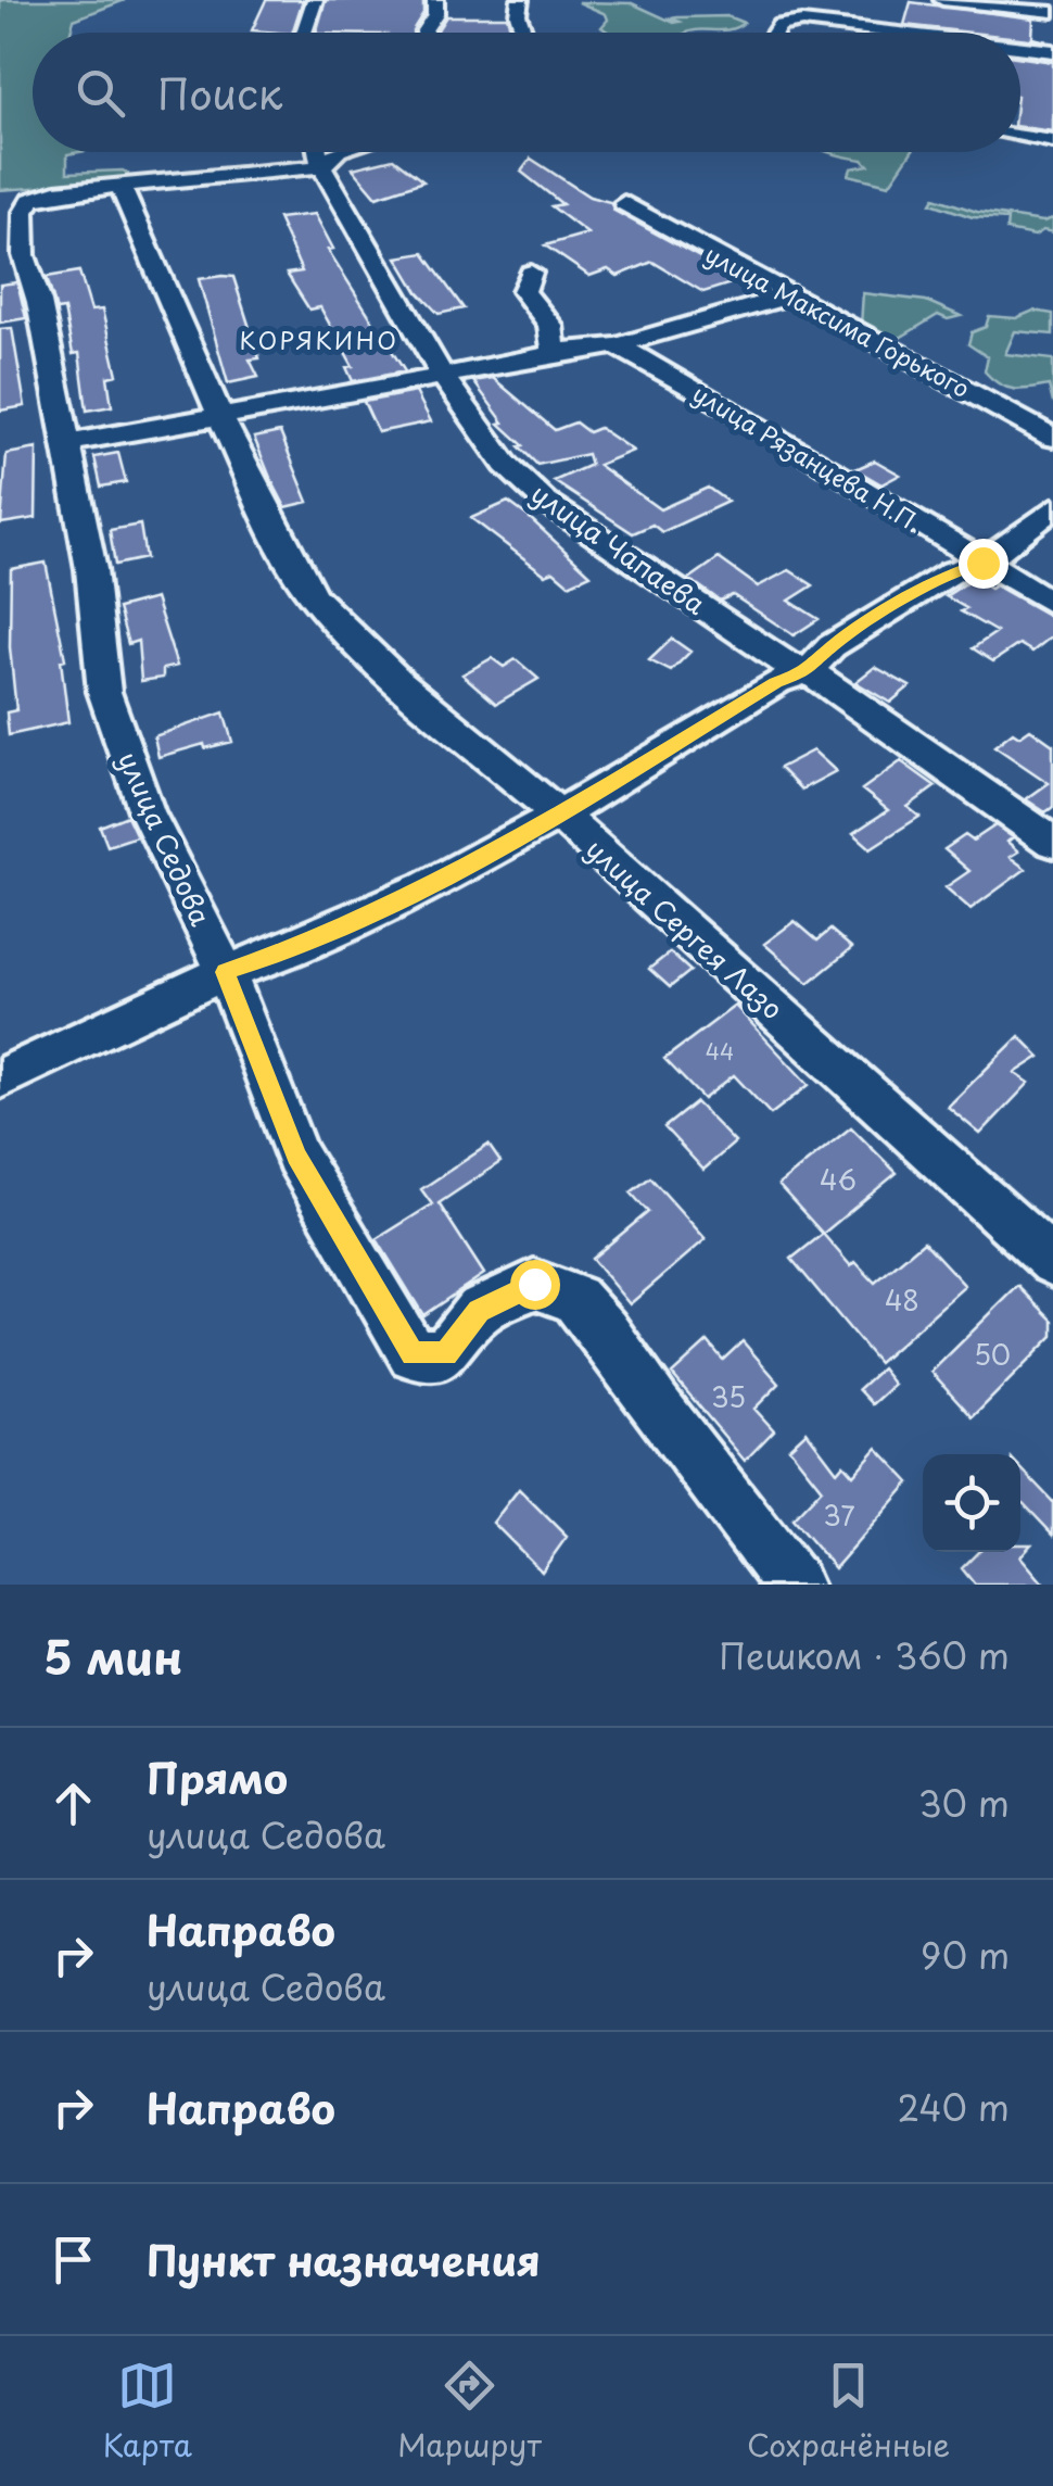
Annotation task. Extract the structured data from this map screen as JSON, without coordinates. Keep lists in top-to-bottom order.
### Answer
{
  "streets": {
    "street": [
      "улица Максима Горького",
      "улица Рязанцева Н.П.",
      "улица Чапаева",
      "улица Седова",
      "улица Сергея Лазо"
    ]
  },
  "crossings": [
    ["улица Седова", "улица Сергея Лазо"]
  ],
  "districts": ["КОРЯКИНО"],
  "house_numbers": [
    "44",
    "46",
    "48",
    "50",
    "35",
    "37"
  ],
  "page": {
    "search": "Поиск",
    "heading": ["5 мин", "Пешком · 360 m"],
    "list": [
      ["Прямо", "улица Седова", "30 m"],
      ["Направо", "улица Седова", "90 m"],
      ["Направо", "240 m"],
      "Пункт назначения"
    ],
    "nav": ["Карта", "Маршрут", "Сохранённые"]
  }
}
